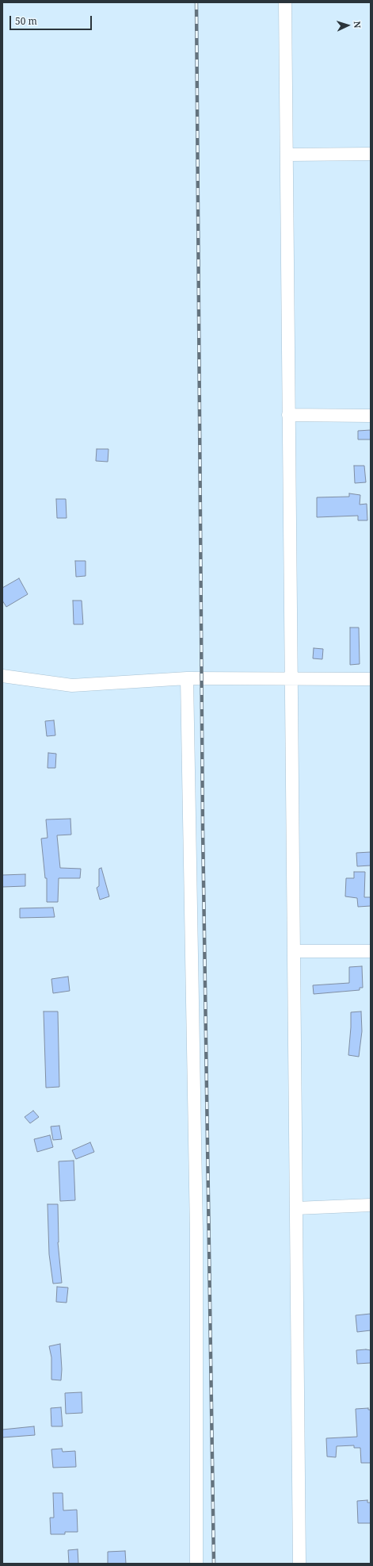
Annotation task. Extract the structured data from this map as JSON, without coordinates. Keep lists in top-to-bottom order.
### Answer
{
  "scale_bar": "50 m",
  "north": "right"
}
